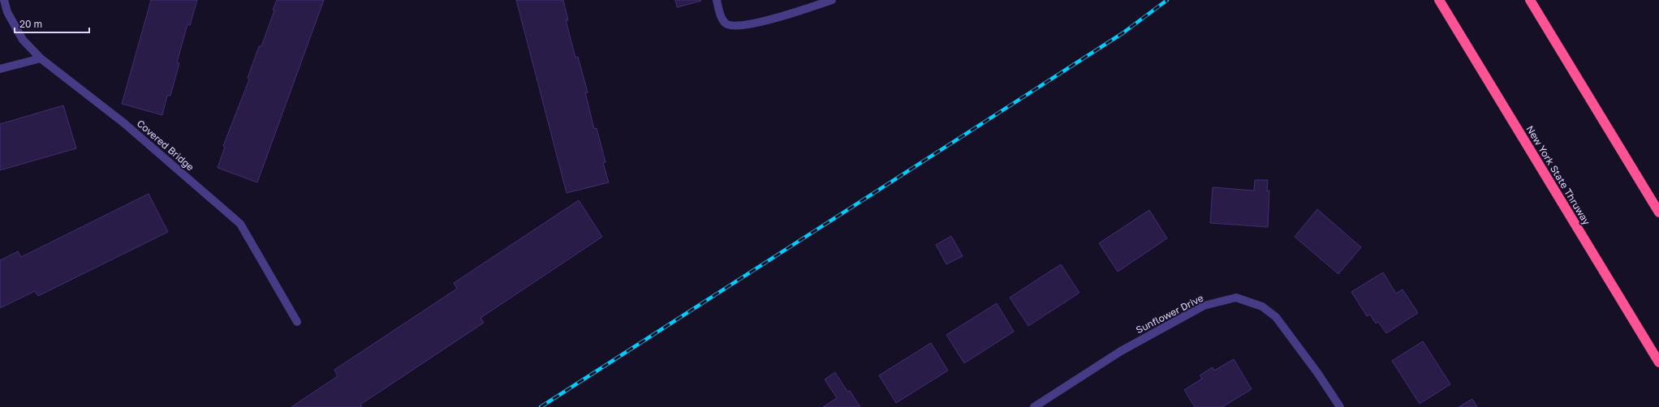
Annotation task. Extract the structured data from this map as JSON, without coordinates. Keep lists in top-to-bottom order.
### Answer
{
  "streets": {
    "highway": ["New York State Thruway"],
    "street": ["Covered Bridge", "Sunflower Drive"]
  },
  "scale_bar": "20 m"
}
